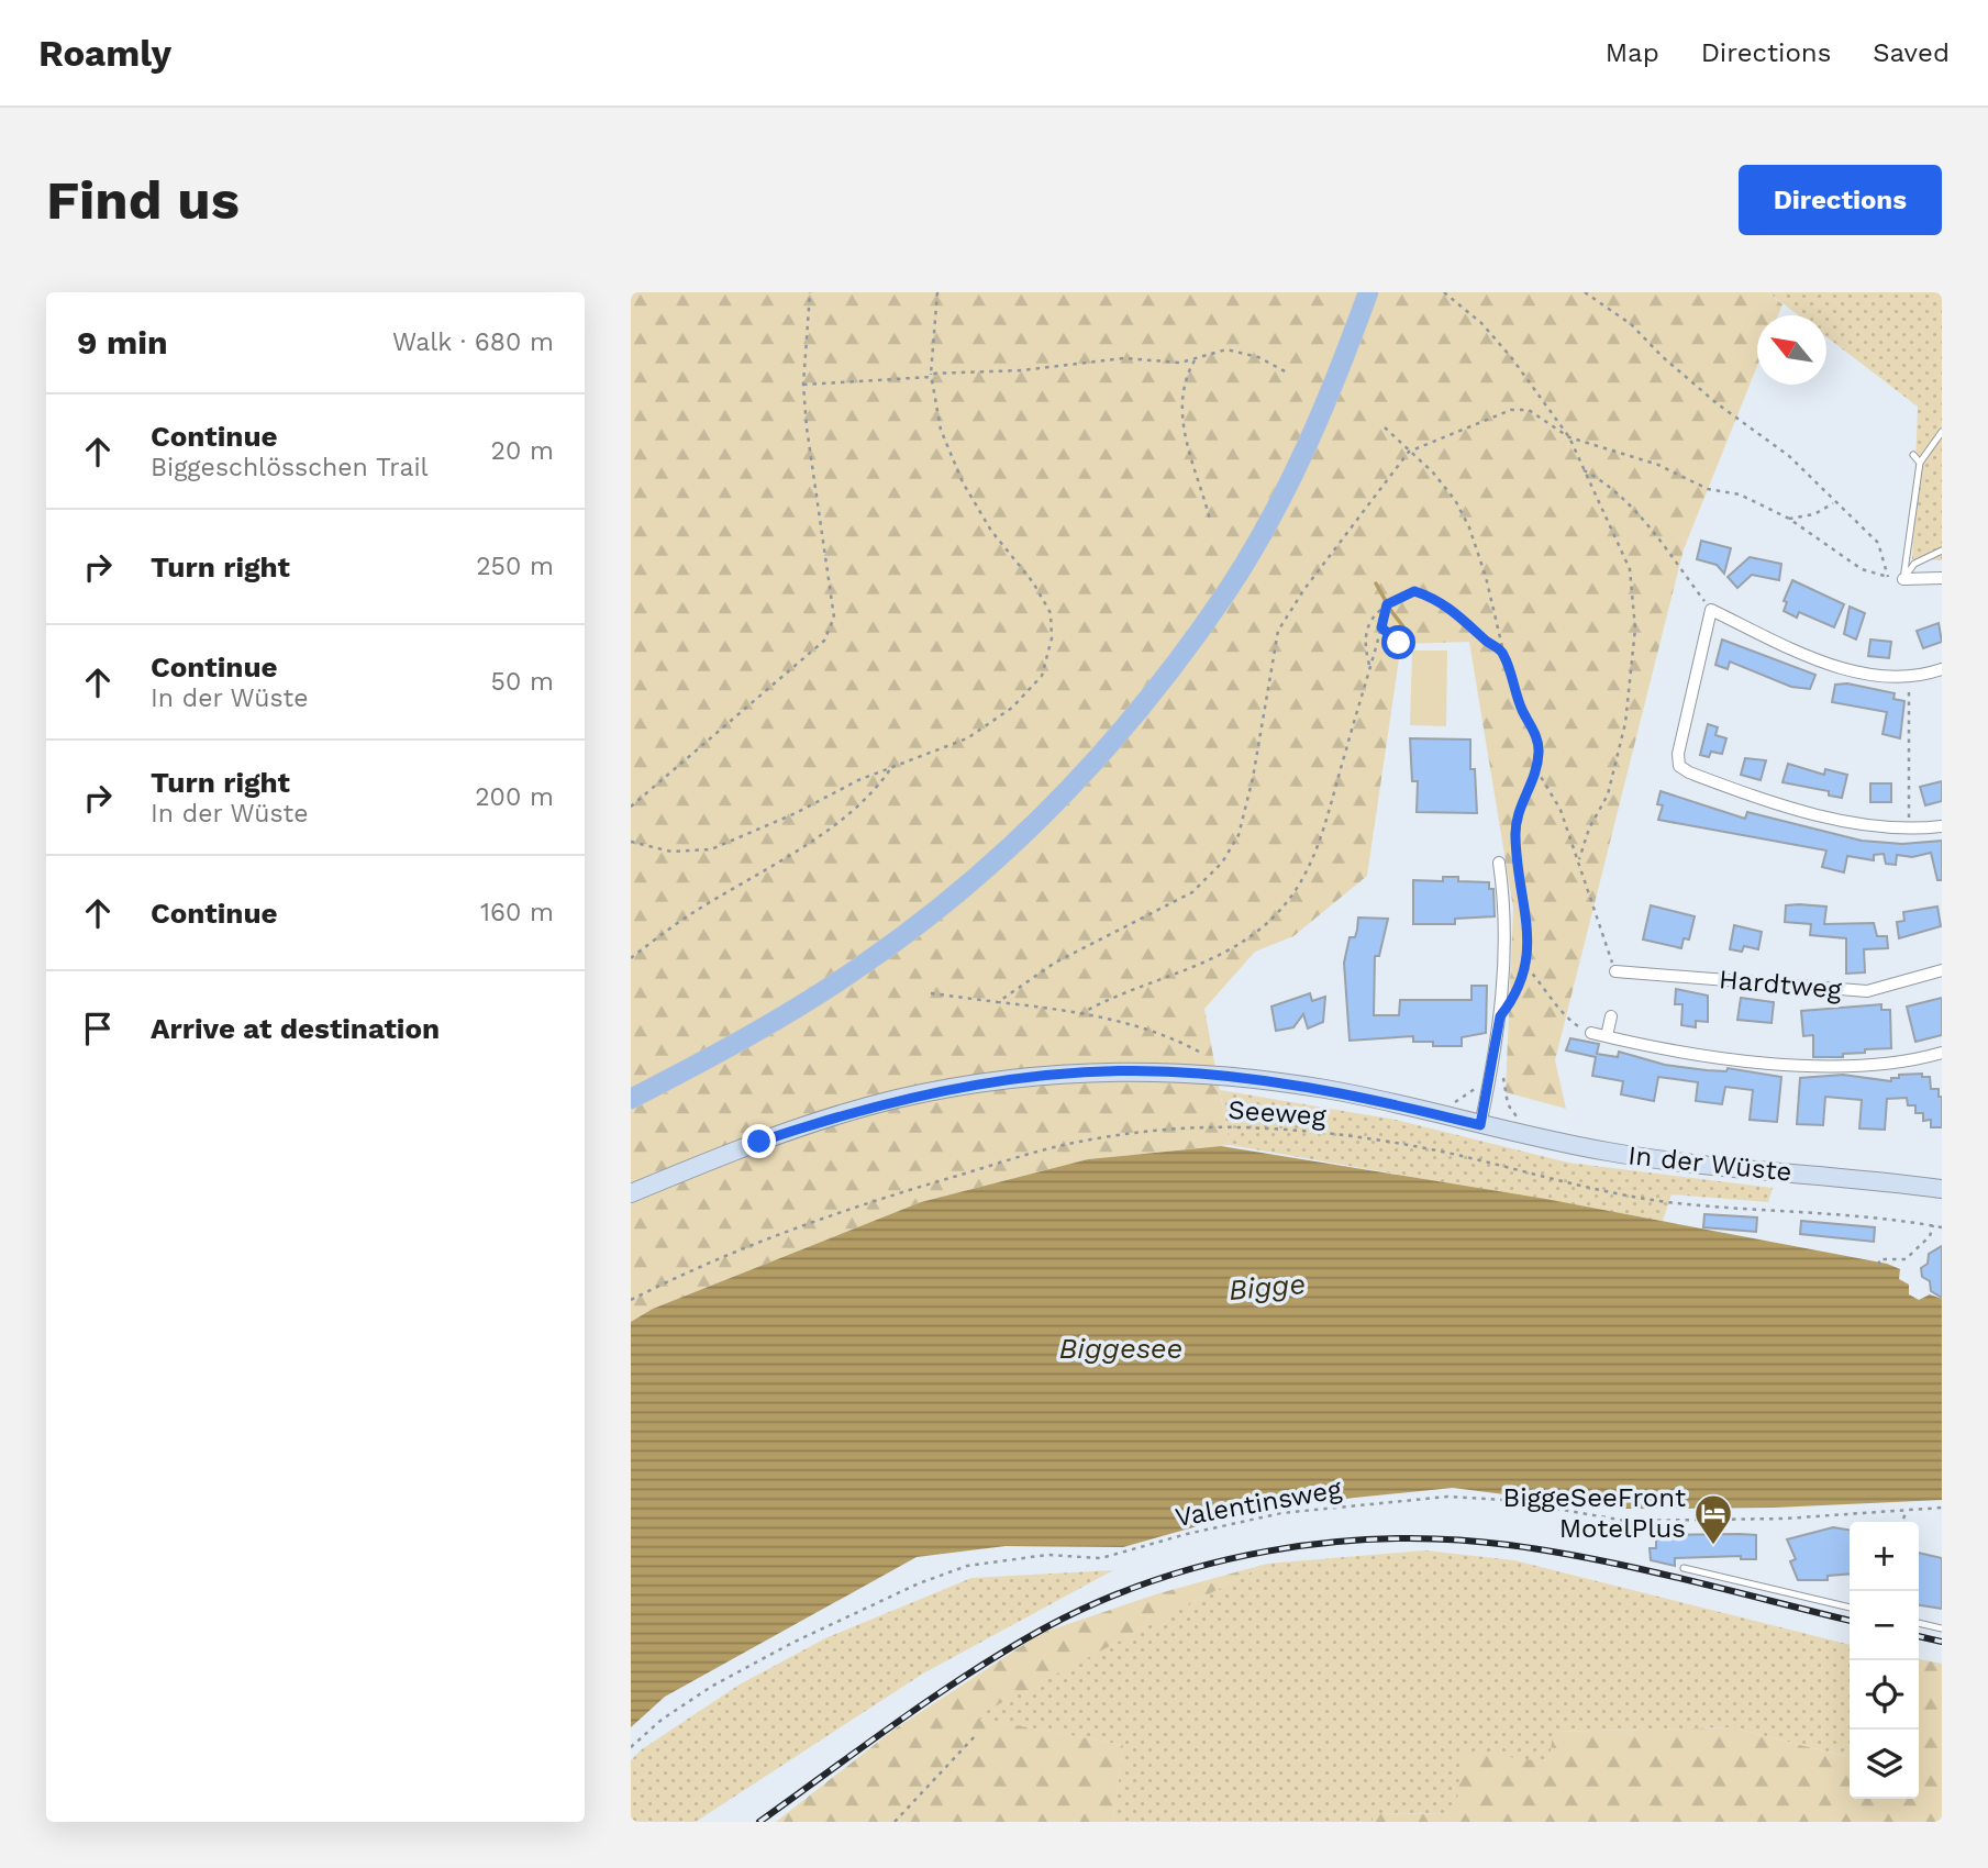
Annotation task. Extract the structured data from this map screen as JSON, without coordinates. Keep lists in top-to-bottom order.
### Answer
{
  "streets": {
    "main road": ["In der Wüste"],
    "street": ["Hardtweg"],
    "path": ["Seeweg", "Valentinsweg"]
  },
  "water": ["Bigge", "Biggesee"],
  "places": {
    "hotel": ["BiggeSeeFront MotelPlus"]
  },
  "north": "top left",
  "page": {
    "header": "Roamly",
    "nav": ["Map", "Directions", "Saved"],
    "buttons": "Directions",
    "title": "Find us",
    "heading": ["9 min", "Walk · 680 m"],
    "list": [
      ["Continue", "Biggeschlösschen Trail", "20 m"],
      ["Turn right", "250 m"],
      ["Continue", "In der Wüste", "50 m"],
      ["Turn right", "In der Wüste", "200 m"],
      ["Continue", "160 m"],
      "Arrive at destination"
    ],
    "map_buttons": ["+", "−"]
  }
}
